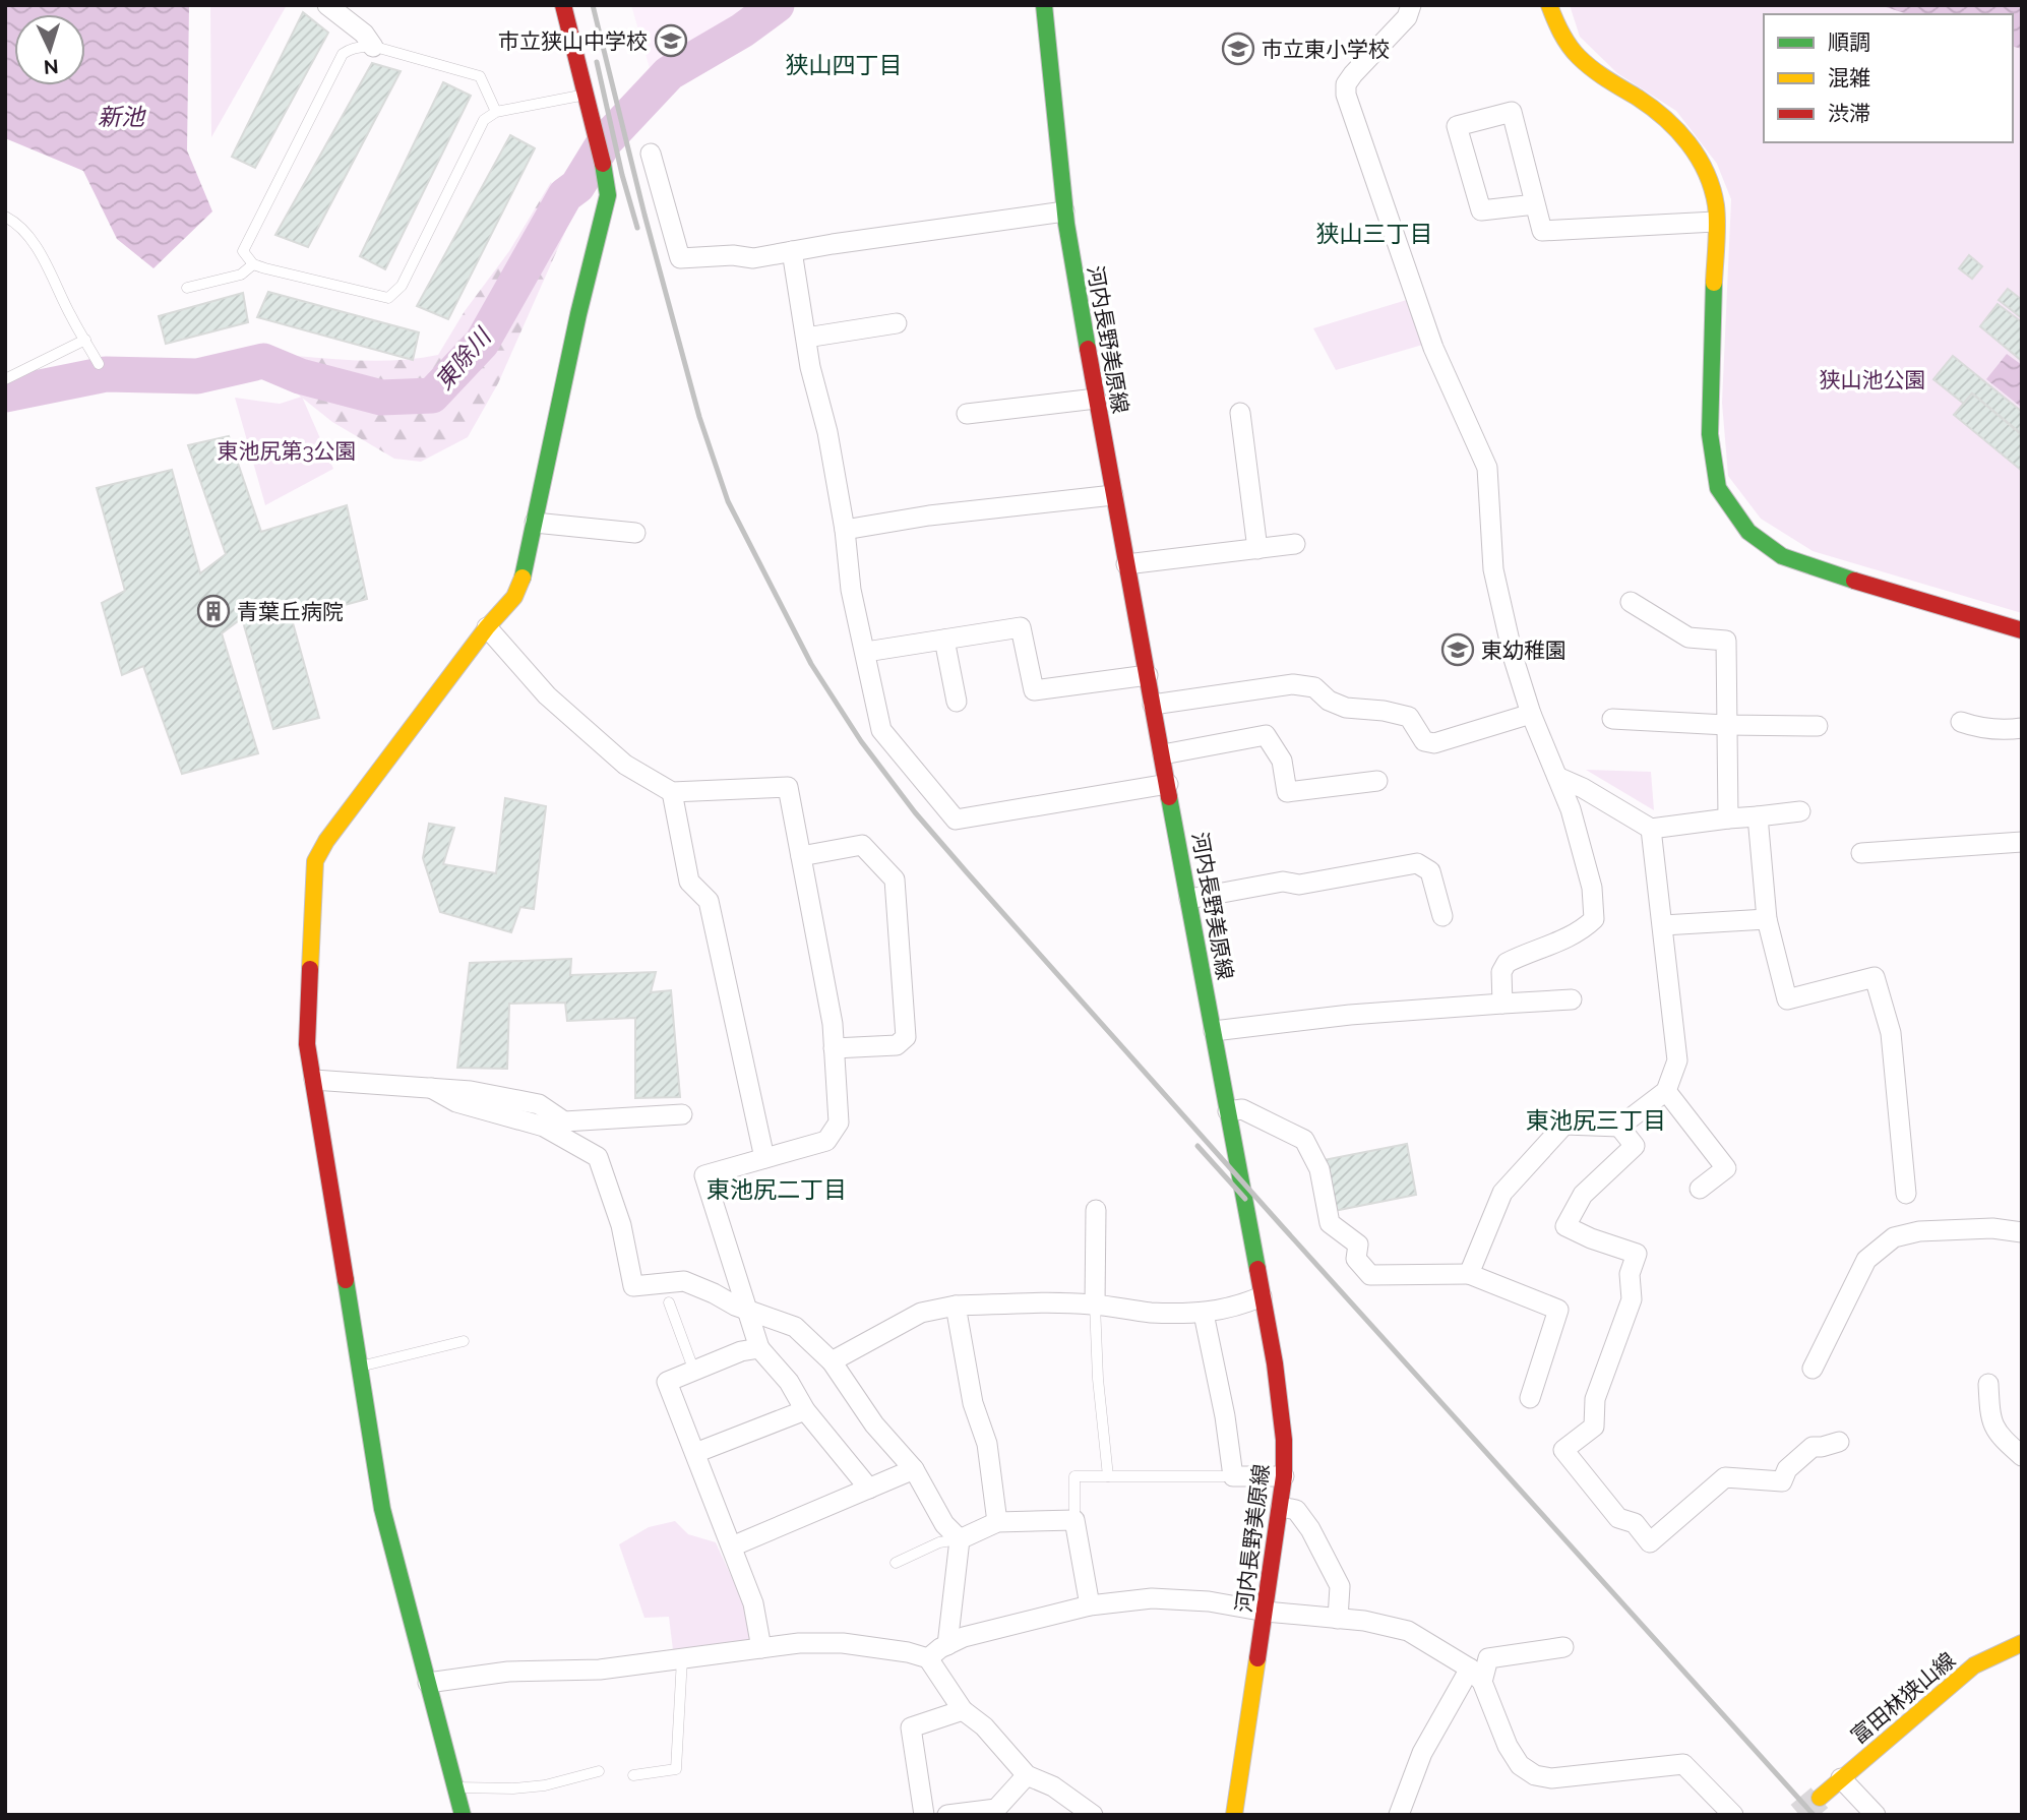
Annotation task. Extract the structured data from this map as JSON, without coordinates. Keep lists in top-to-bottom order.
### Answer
{
  "streets": {
    "street": ["河内長野美原線", "富田林狭山線"]
  },
  "districts": [
    "狭山四丁目",
    "狭山三丁目",
    "東池尻三丁目",
    "東池尻二丁目"
  ],
  "water": ["新池", "東除川"],
  "parks": ["狭山池公園", "東池尻第3公園"],
  "places": {
    "school or university": ["市立狭山中学校", "市立東小学校", "東幼稚園"],
    "building": ["青葉丘病院"]
  },
  "legend": ["順調", "混雑", "渋滞"],
  "north": "bottom"
}
